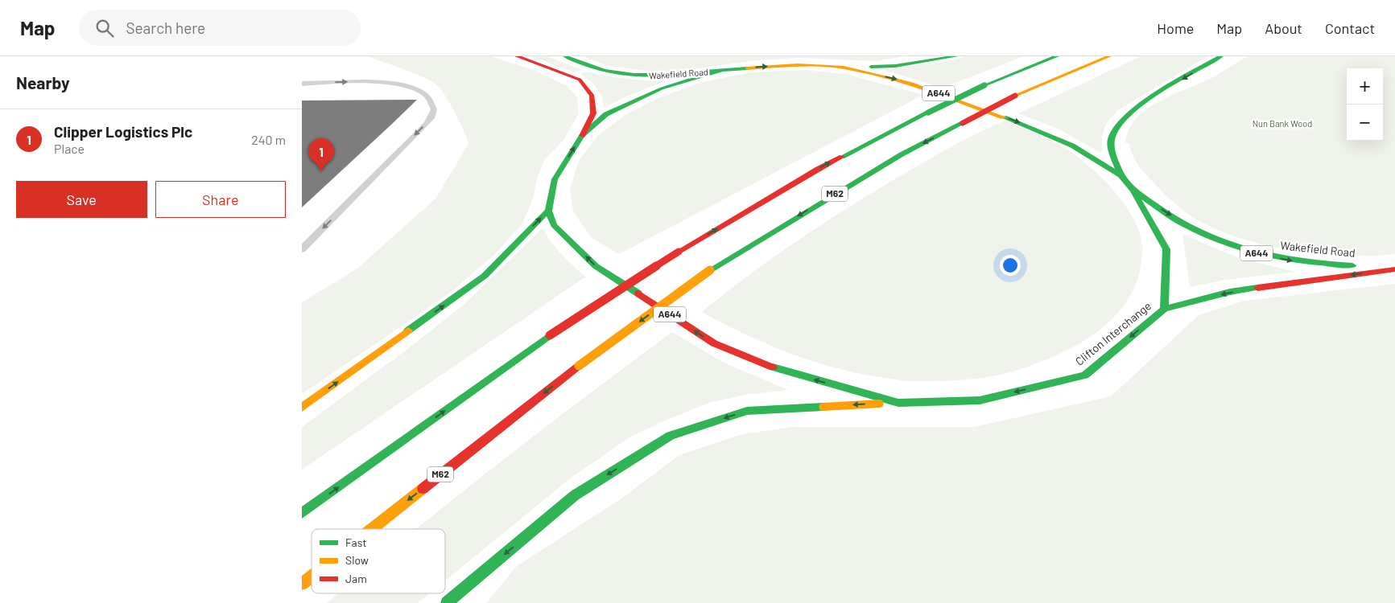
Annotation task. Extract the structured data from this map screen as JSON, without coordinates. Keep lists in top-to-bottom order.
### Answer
{
  "streets": {
    "main road": [
      "Wakefield Road",
      "A644",
      "M62",
      "Clifton Interchange"
    ]
  },
  "crossings": [
    ["Wakefield Road", "Clifton Interchange"],
    ["A644", "Clifton Interchange"]
  ],
  "parks": ["Nun Bank Wood"],
  "legend": ["Fast", "Slow", "Jam"],
  "page": {
    "header": "Map",
    "search": "Search here",
    "nav": [
      "Home",
      "Map",
      "About",
      "Contact"
    ],
    "heading": "Nearby",
    "map_buttons": ["+", "−"],
    "list": [
      {
        "mark": "1",
        "name": "Clipper Logistics Plc",
        "note": "Place",
        "value": "240 m"
      }
    ],
    "pins": "1",
    "buttons": ["Save", "Share"]
  }
}
